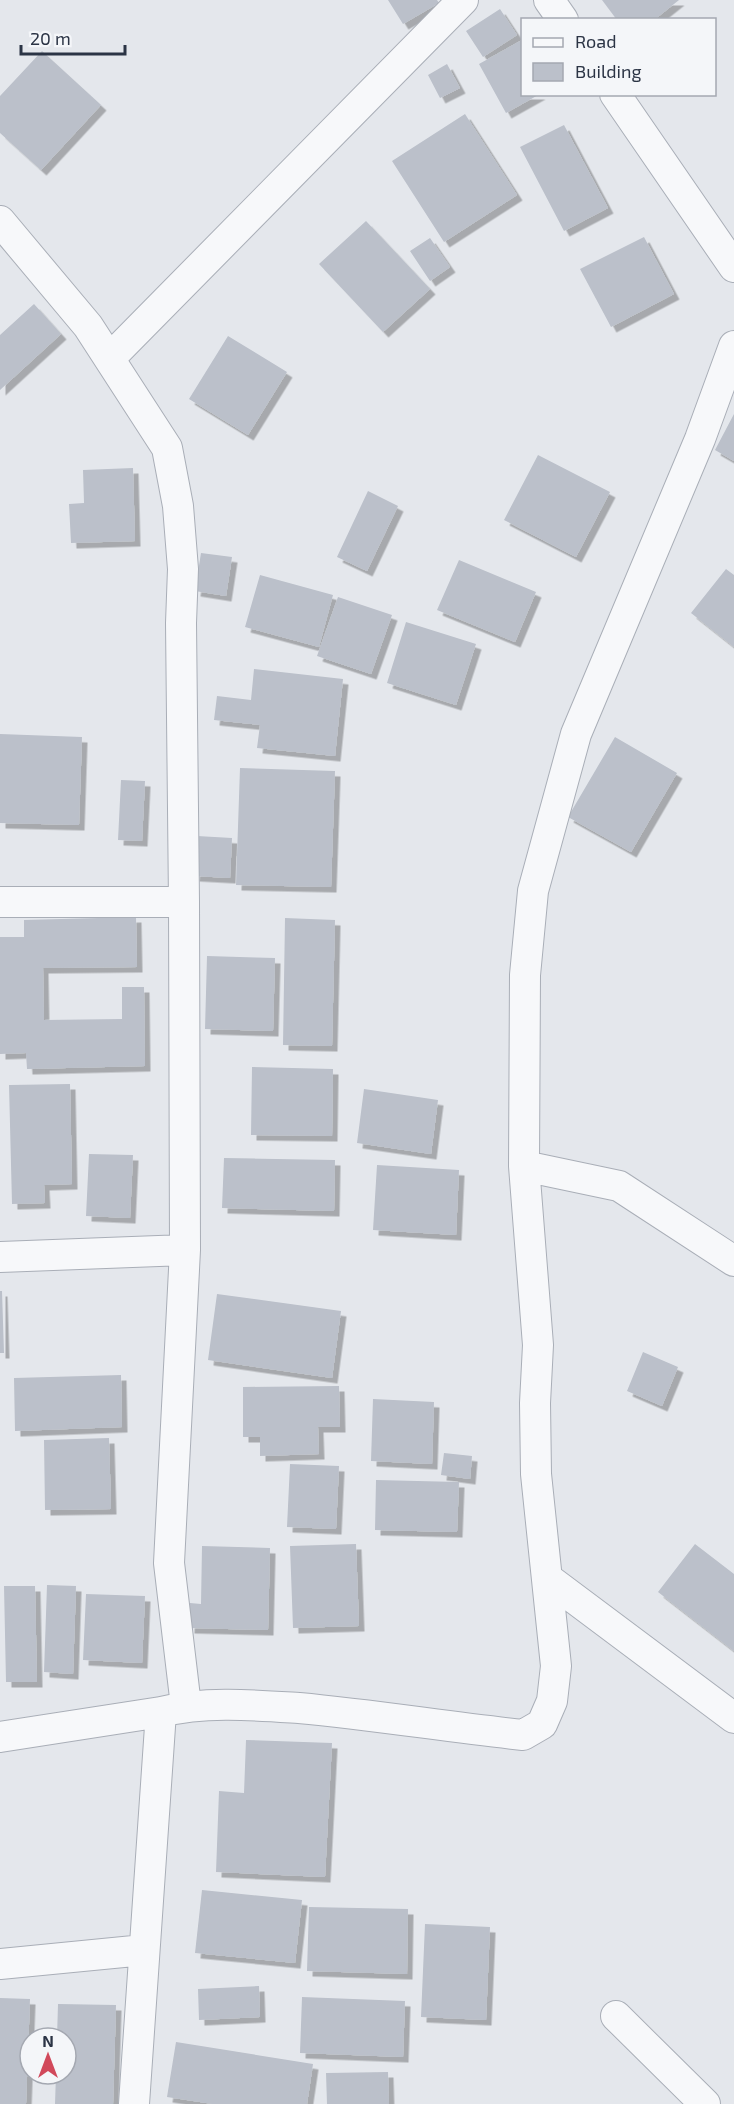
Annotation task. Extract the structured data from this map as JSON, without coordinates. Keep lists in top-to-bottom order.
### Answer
{
  "legend": ["Road", "Building"],
  "scale_bar": "20 m",
  "north": "top"
}
